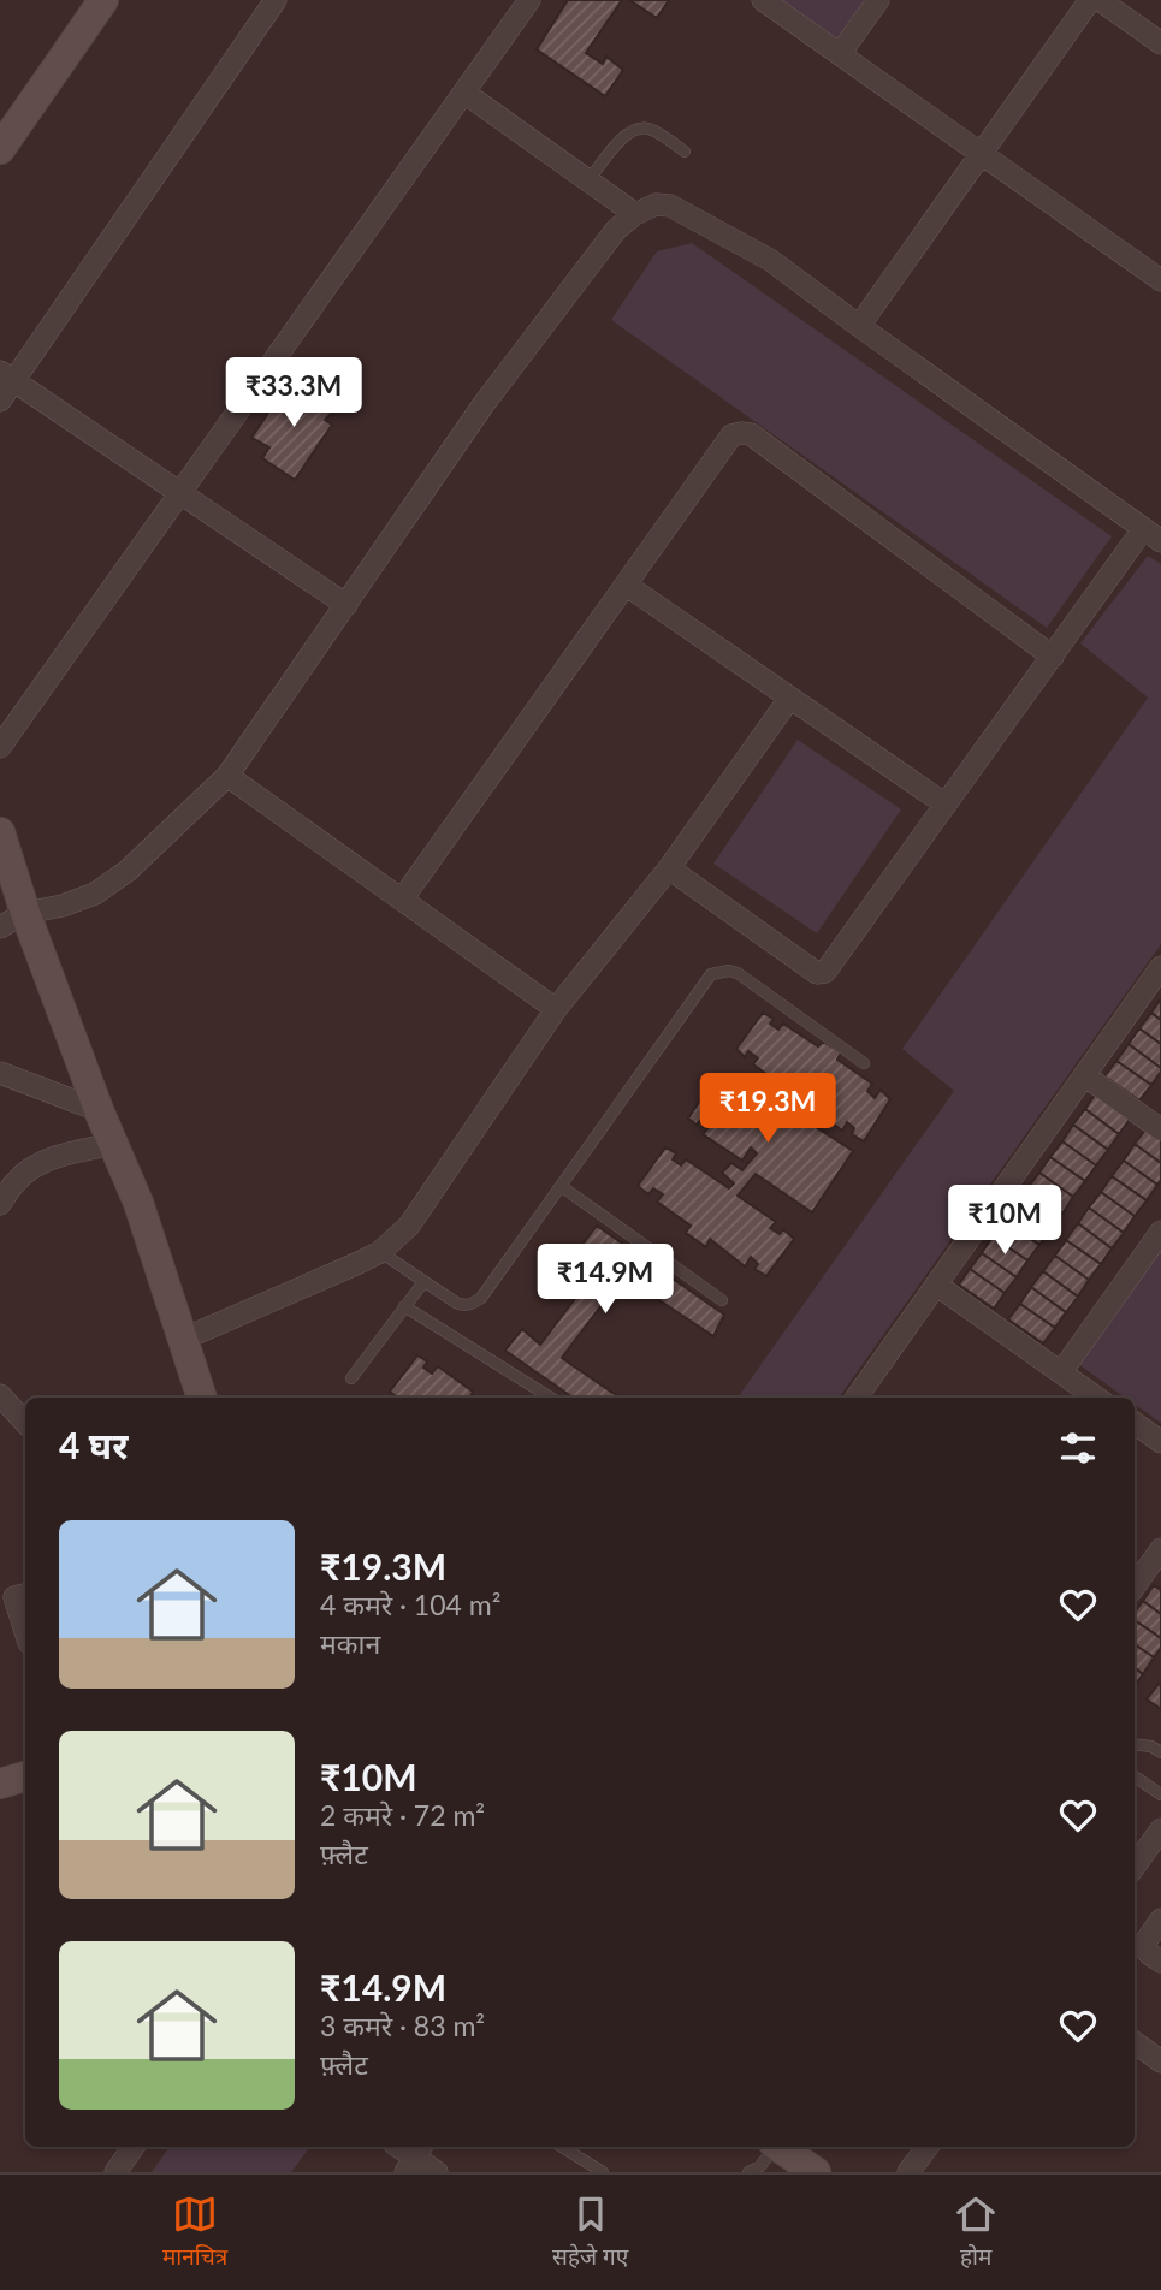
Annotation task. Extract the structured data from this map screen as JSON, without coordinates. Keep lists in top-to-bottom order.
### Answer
{
  "page": {
    "price": [
      "₹33.3M",
      "₹19.3M",
      "₹10M",
      "₹14.9M"
    ],
    "heading": "4 घर",
    "list": [
      {
        "name": "₹19.3M",
        "note": "4 कमरे · 104 m² · मकान"
      },
      {
        "name": "₹10M",
        "note": "2 कमरे · 72 m² · फ़्लैट"
      },
      {
        "name": "₹14.9M",
        "note": "3 कमरे · 83 m² · फ़्लैट"
      }
    ],
    "tabs": ["मानचित्र", "सहेजे गए", "होम"]
  }
}
